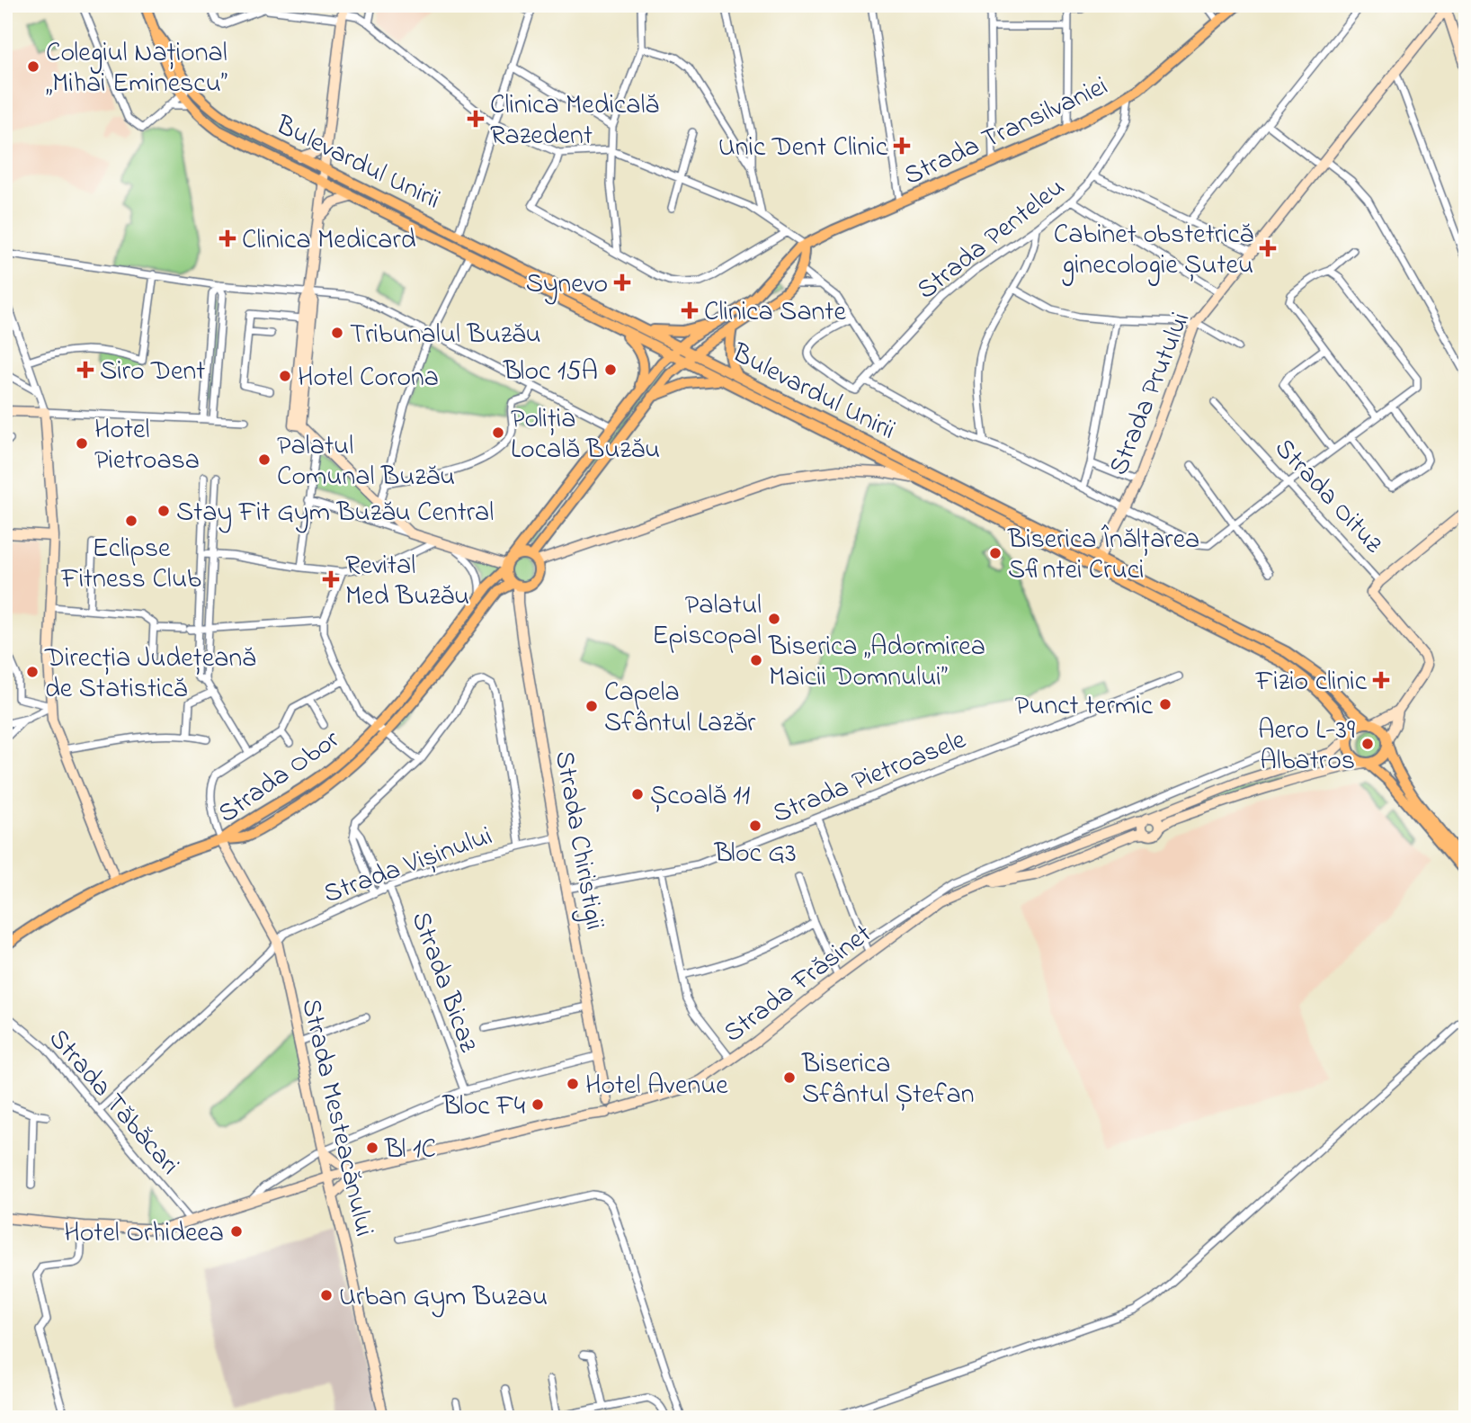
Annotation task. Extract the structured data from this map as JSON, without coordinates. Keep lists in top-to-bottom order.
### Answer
{
  "streets": {
    "main road": ["Strada Transilvaniei", "Bulevardul Unirii", "Strada Obor"],
    "street": [
      "Strada Penteleu",
      "Strada Prutului",
      "Strada Oituz",
      "Strada Pietroasele",
      "Strada Chiristigii",
      "Strada Vișinului",
      "Strada Bicaz",
      "Strada Frăsinet",
      "Strada Tăbăcari",
      "Strada Mesteacănului"
    ]
  },
  "crossings": [
    ["Strada Transilvaniei", "Bulevardul Unirii"],
    ["Strada Transilvaniei", "Strada Penteleu"],
    ["Strada Transilvaniei", "Strada Obor"],
    ["Bulevardul Unirii", "Strada Prutului"],
    ["Bulevardul Unirii", "Strada Oituz"],
    ["Bulevardul Unirii", "Strada Frăsinet"],
    ["Strada Oituz", "Strada Frăsinet"],
    ["Strada Obor", "Strada Chiristigii"],
    ["Strada Obor", "Strada Mesteacănului"],
    ["Strada Pietroasele", "Strada Chiristigii"],
    ["Strada Chiristigii", "Strada Vișinului"],
    ["Strada Chiristigii", "Strada Frăsinet"],
    ["Strada Vișinului", "Strada Bicaz"],
    ["Strada Vișinului", "Strada Tăbăcari"],
    ["Strada Vișinului", "Strada Mesteacănului"]
  ],
  "places": {
    "other": [
      "Colegiul Național „Mihai Eminescu”",
      "Tribunalul Buzău",
      "Bloc 15A",
      "Hotel Corona",
      "Poliția Locală Buzău",
      "Hotel Pietroasa",
      "Palatul Comunal Buzău",
      "Stay Fit Gym Buzău Central",
      "Eclipse Fitness Club",
      "Biserica Înălțarea Sfintei Cruci",
      "Palatul Episcopal",
      "Biserica „Adormirea Maicii Domnului”",
      "Direcția Județeană de Statistică",
      "Punct termic",
      "Capela Sfântul Lazăr",
      "Aero L-39 Albatros",
      "Școală 11",
      "Bloc G3",
      "Biserica Sfântul Ștefan",
      "Hotel Avenue",
      "Bloc F4",
      "Bl 1C",
      "Hotel Orhideea",
      "Urban Gym Buzau"
    ],
    "health": [
      "Clinica Medicală Razedent",
      "Unic Dent Clinic",
      "Clinica Medicard",
      "Cabinet obstetrică ginecologie Șuteu",
      "Synevo",
      "Clinica Sante",
      "Siro Dent",
      "Revital Med Buzău",
      "Fizio clinic"
    ]
  }
}
